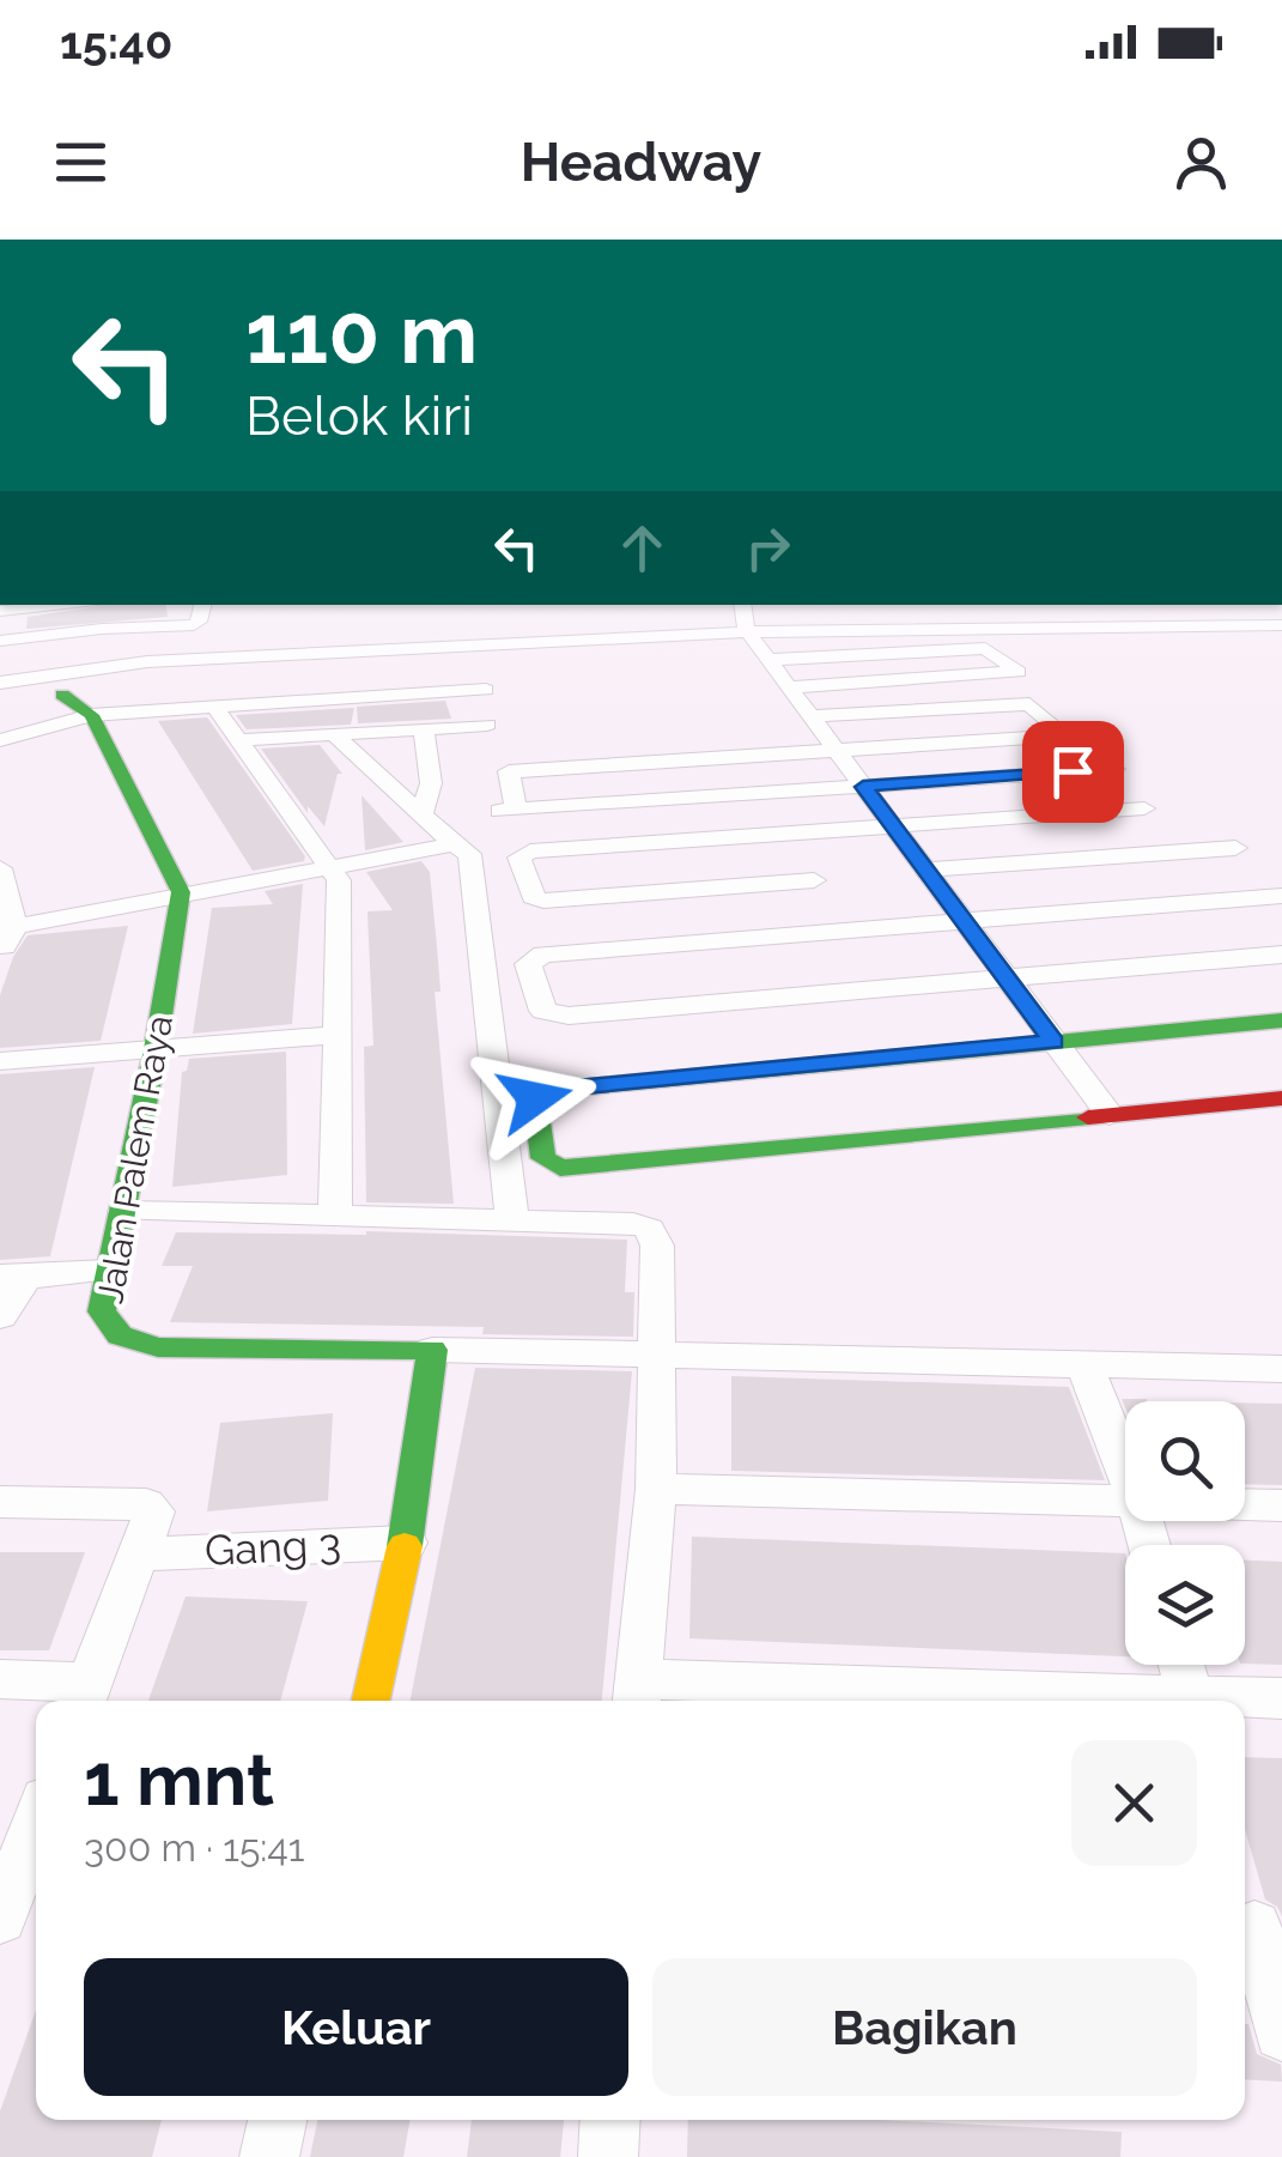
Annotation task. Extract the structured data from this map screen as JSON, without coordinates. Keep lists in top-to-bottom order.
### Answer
{
  "streets": {
    "street": ["Jalan Palem Raya", "Gang 3"]
  },
  "page": {
    "status": "15:40",
    "header": "Headway",
    "turn": ["110 m", "Belok kiri"],
    "heading": ["1 mnt", "300 m · 15:41"],
    "buttons": ["Keluar", "Bagikan"]
  }
}
